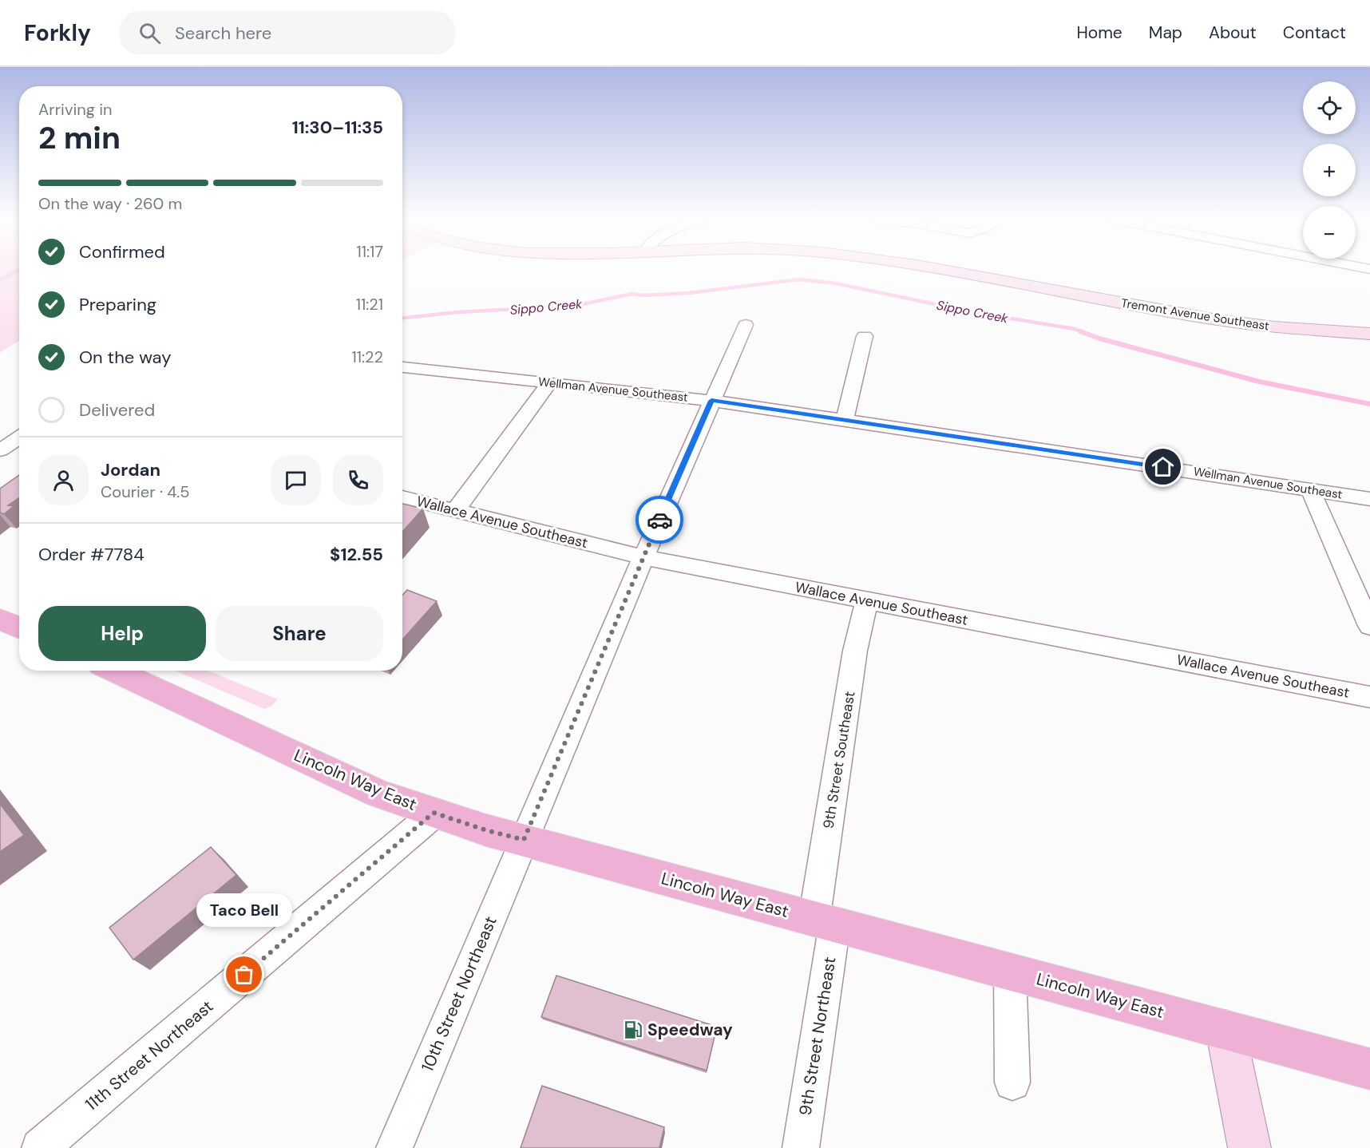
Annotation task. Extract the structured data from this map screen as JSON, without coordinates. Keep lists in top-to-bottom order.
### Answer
{
  "streets": {
    "main road": ["Lincoln Way East"],
    "street": [
      "Tremont Avenue Southeast",
      "Wellman Avenue Southeast",
      "Wallace Avenue Southeast",
      "9th Street Southeast",
      "10th Street Northeast",
      "9th Street Northeast",
      "11th Street Northeast"
    ]
  },
  "crossings": [
    ["Wellman Avenue Southeast", "10th Street Northeast"],
    ["Wallace Avenue Southeast", "9th Street Southeast"],
    ["Wallace Avenue Southeast", "10th Street Northeast"],
    ["9th Street Southeast", "Lincoln Way East"],
    ["9th Street Southeast", "9th Street Northeast"],
    ["Lincoln Way East", "10th Street Northeast"],
    ["Lincoln Way East", "9th Street Northeast"],
    ["Lincoln Way East", "11th Street Northeast"]
  ],
  "water": ["Sippo Creek"],
  "places": {
    "other": ["Taco Bell"],
    "fuel station": ["Speedway"]
  },
  "page": {
    "header": "Forkly",
    "search": "Search here",
    "nav": [
      "Home",
      "Map",
      "About",
      "Contact"
    ],
    "map_buttons": ["+", "−"],
    "heading": ["2 min", "Arriving in", "11:30–11:35"],
    "panel": [
      "Jordan",
      "Courier · 4.5",
      "Order #7784",
      "$12.55"
    ],
    "bar": "On the way · 260 m",
    "list": [
      ["Confirmed", "11:17"],
      ["Preparing", "11:21"],
      ["On the way", "11:22"],
      "Delivered"
    ],
    "buttons": ["Help", "Share"],
    "bubble": "Taco Bell"
  }
}
